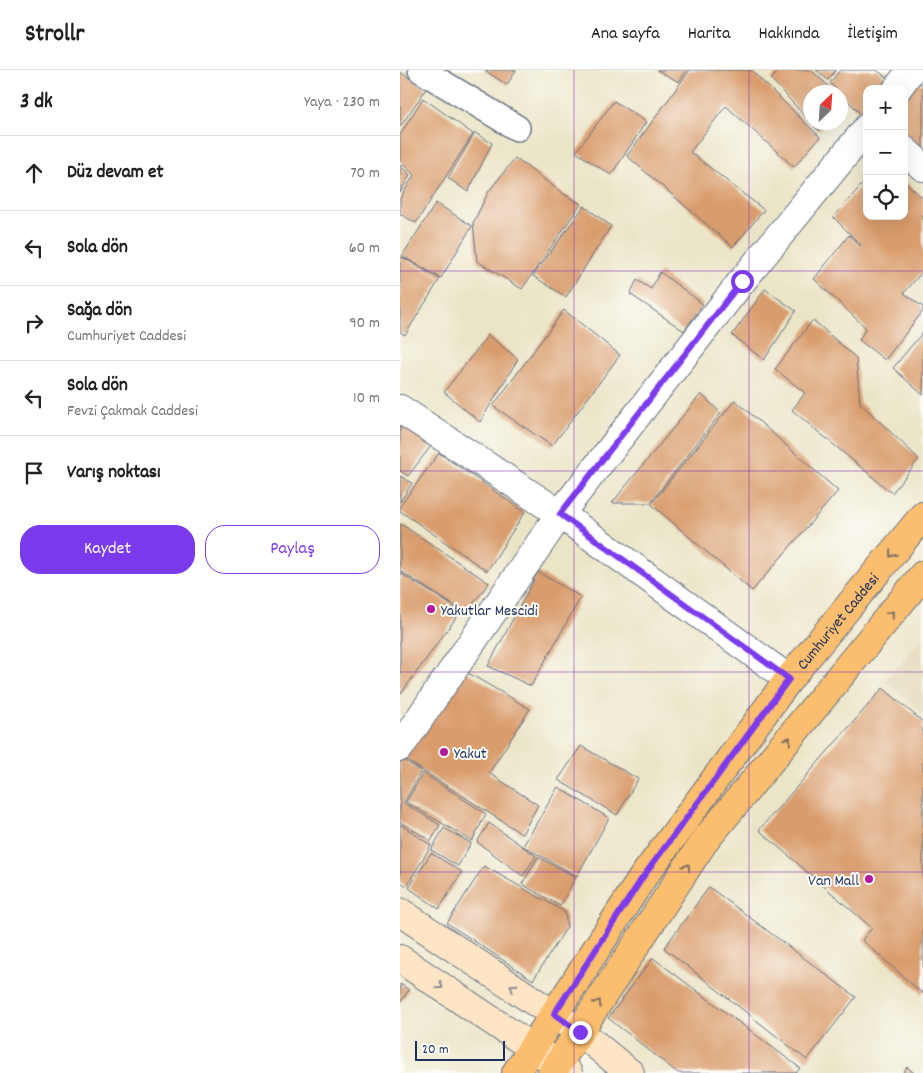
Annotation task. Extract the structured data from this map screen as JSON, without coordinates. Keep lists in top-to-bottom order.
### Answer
{
  "streets": {
    "main road": ["Cumhuriyet Caddesi"]
  },
  "places": ["Yakutlar Mescidi", "Yakut", "Van Mall"],
  "scale_bar": "20 m",
  "north": "top right",
  "page": {
    "header": "Strollr",
    "nav": [
      "Ana sayfa",
      "Harita",
      "Hakkında",
      "İletişim"
    ],
    "heading": ["3 dk", "Yaya · 230 m"],
    "map_buttons": ["+", "−"],
    "list": [
      ["Düz devam et", "70 m"],
      ["Sola dön", "60 m"],
      ["Sağa dön", "Cumhuriyet Caddesi", "90 m"],
      ["Sola dön", "Fevzi Çakmak Caddesi", "10 m"],
      "Varış noktası"
    ],
    "buttons": ["Kaydet", "Paylaş"],
    "scale": "20 m"
  }
}
